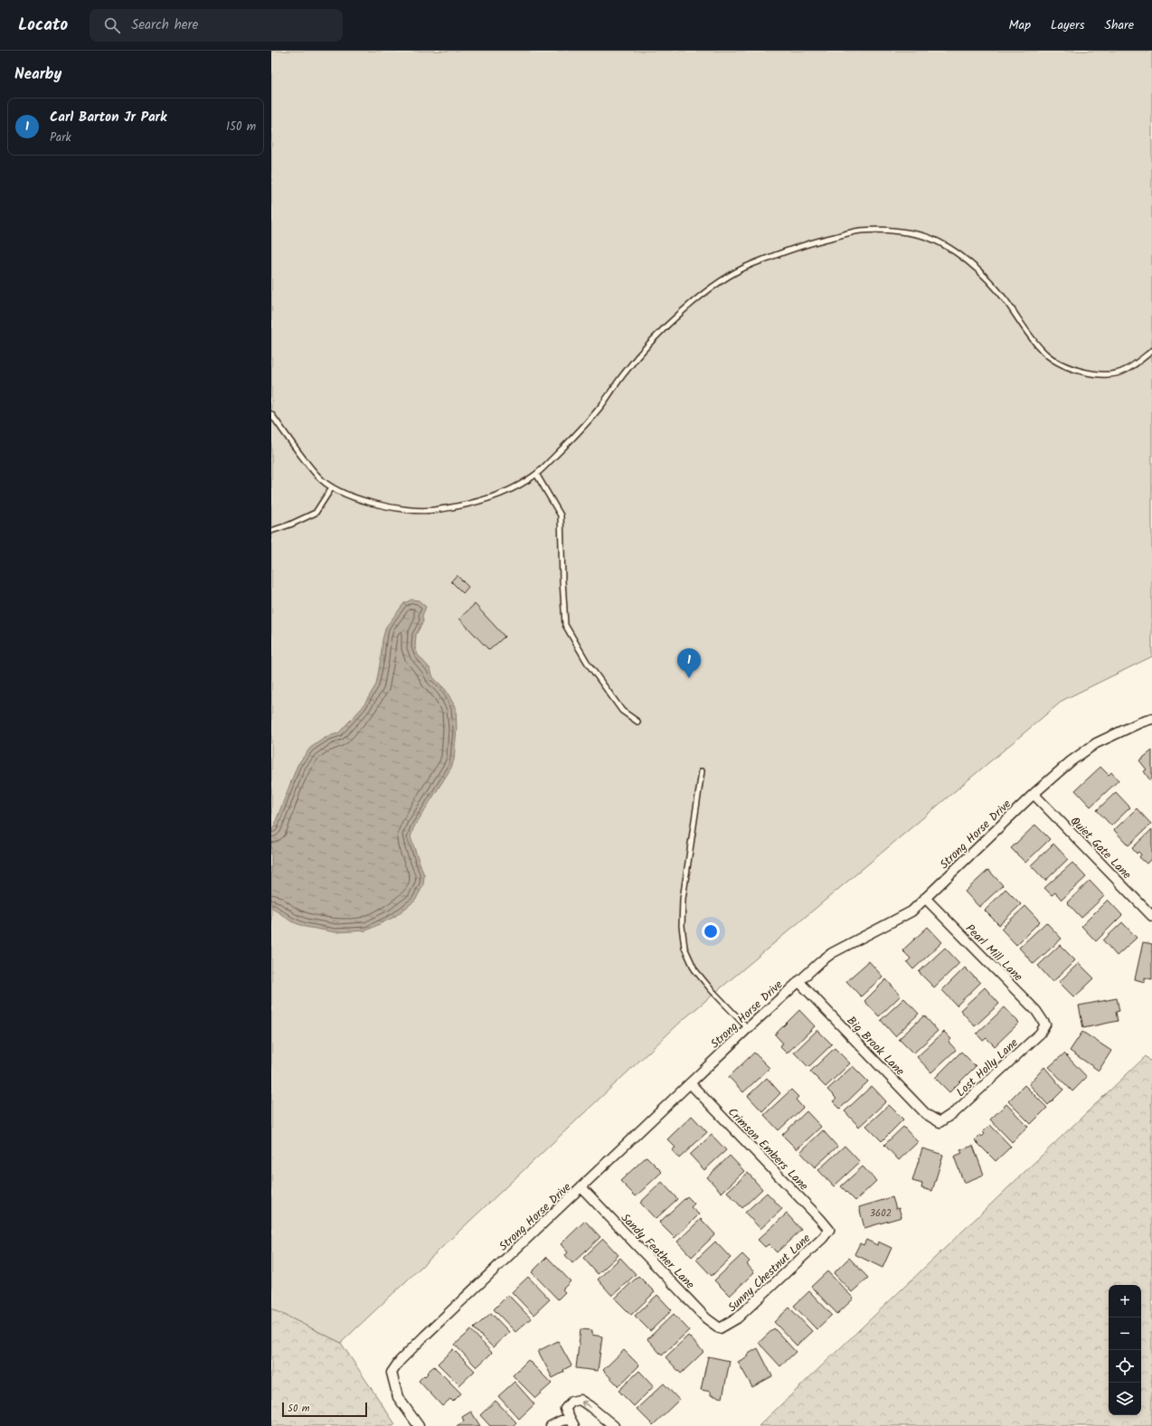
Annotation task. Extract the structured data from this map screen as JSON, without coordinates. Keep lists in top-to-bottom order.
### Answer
{
  "streets": {
    "street": [
      "Strong Horse Drive",
      "Quiet Gate Lane",
      "Pearl Mill Lane",
      "Big Brook Lane",
      "Lost Holly Lane",
      "Crimson Embers Lane",
      "Sandy Feather Lane",
      "Sunny Chestnut Lane"
    ]
  },
  "crossings": [
    ["Strong Horse Drive", "Quiet Gate Lane"],
    ["Strong Horse Drive", "Pearl Mill Lane"],
    ["Strong Horse Drive", "Big Brook Lane"],
    ["Strong Horse Drive", "Crimson Embers Lane"],
    ["Strong Horse Drive", "Sandy Feather Lane"],
    ["Pearl Mill Lane", "Lost Holly Lane"],
    ["Big Brook Lane", "Lost Holly Lane"],
    ["Crimson Embers Lane", "Sunny Chestnut Lane"],
    ["Sandy Feather Lane", "Sunny Chestnut Lane"]
  ],
  "house_numbers": ["3602"],
  "scale_bar": "50 m",
  "page": {
    "header": "Locato",
    "search": "Search here",
    "nav": ["Map", "Layers", "Share"],
    "heading": "Nearby",
    "list": [
      {
        "mark": "1",
        "name": "Carl Barton Jr Park",
        "note": "Park",
        "value": "150 m"
      }
    ],
    "pins": "1",
    "map_buttons": ["+", "−"],
    "scale": "50 m"
  }
}
